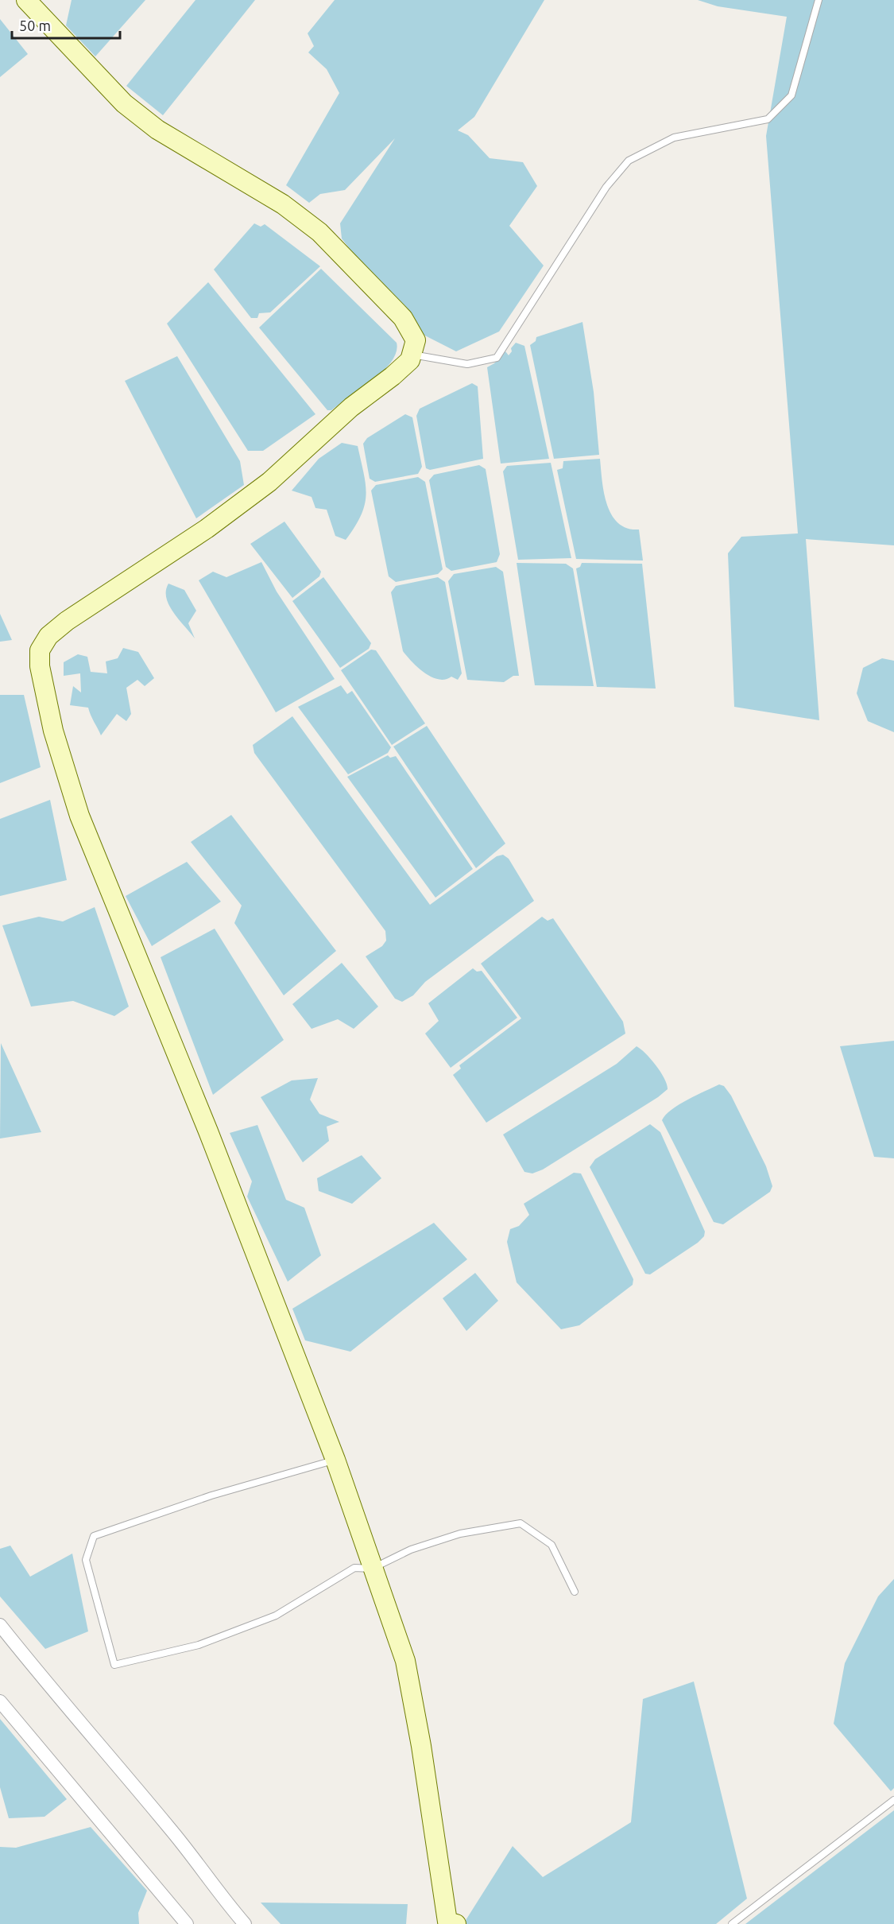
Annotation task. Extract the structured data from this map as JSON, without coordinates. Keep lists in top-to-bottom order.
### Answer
{
  "scale_bar": "50 m"
}
